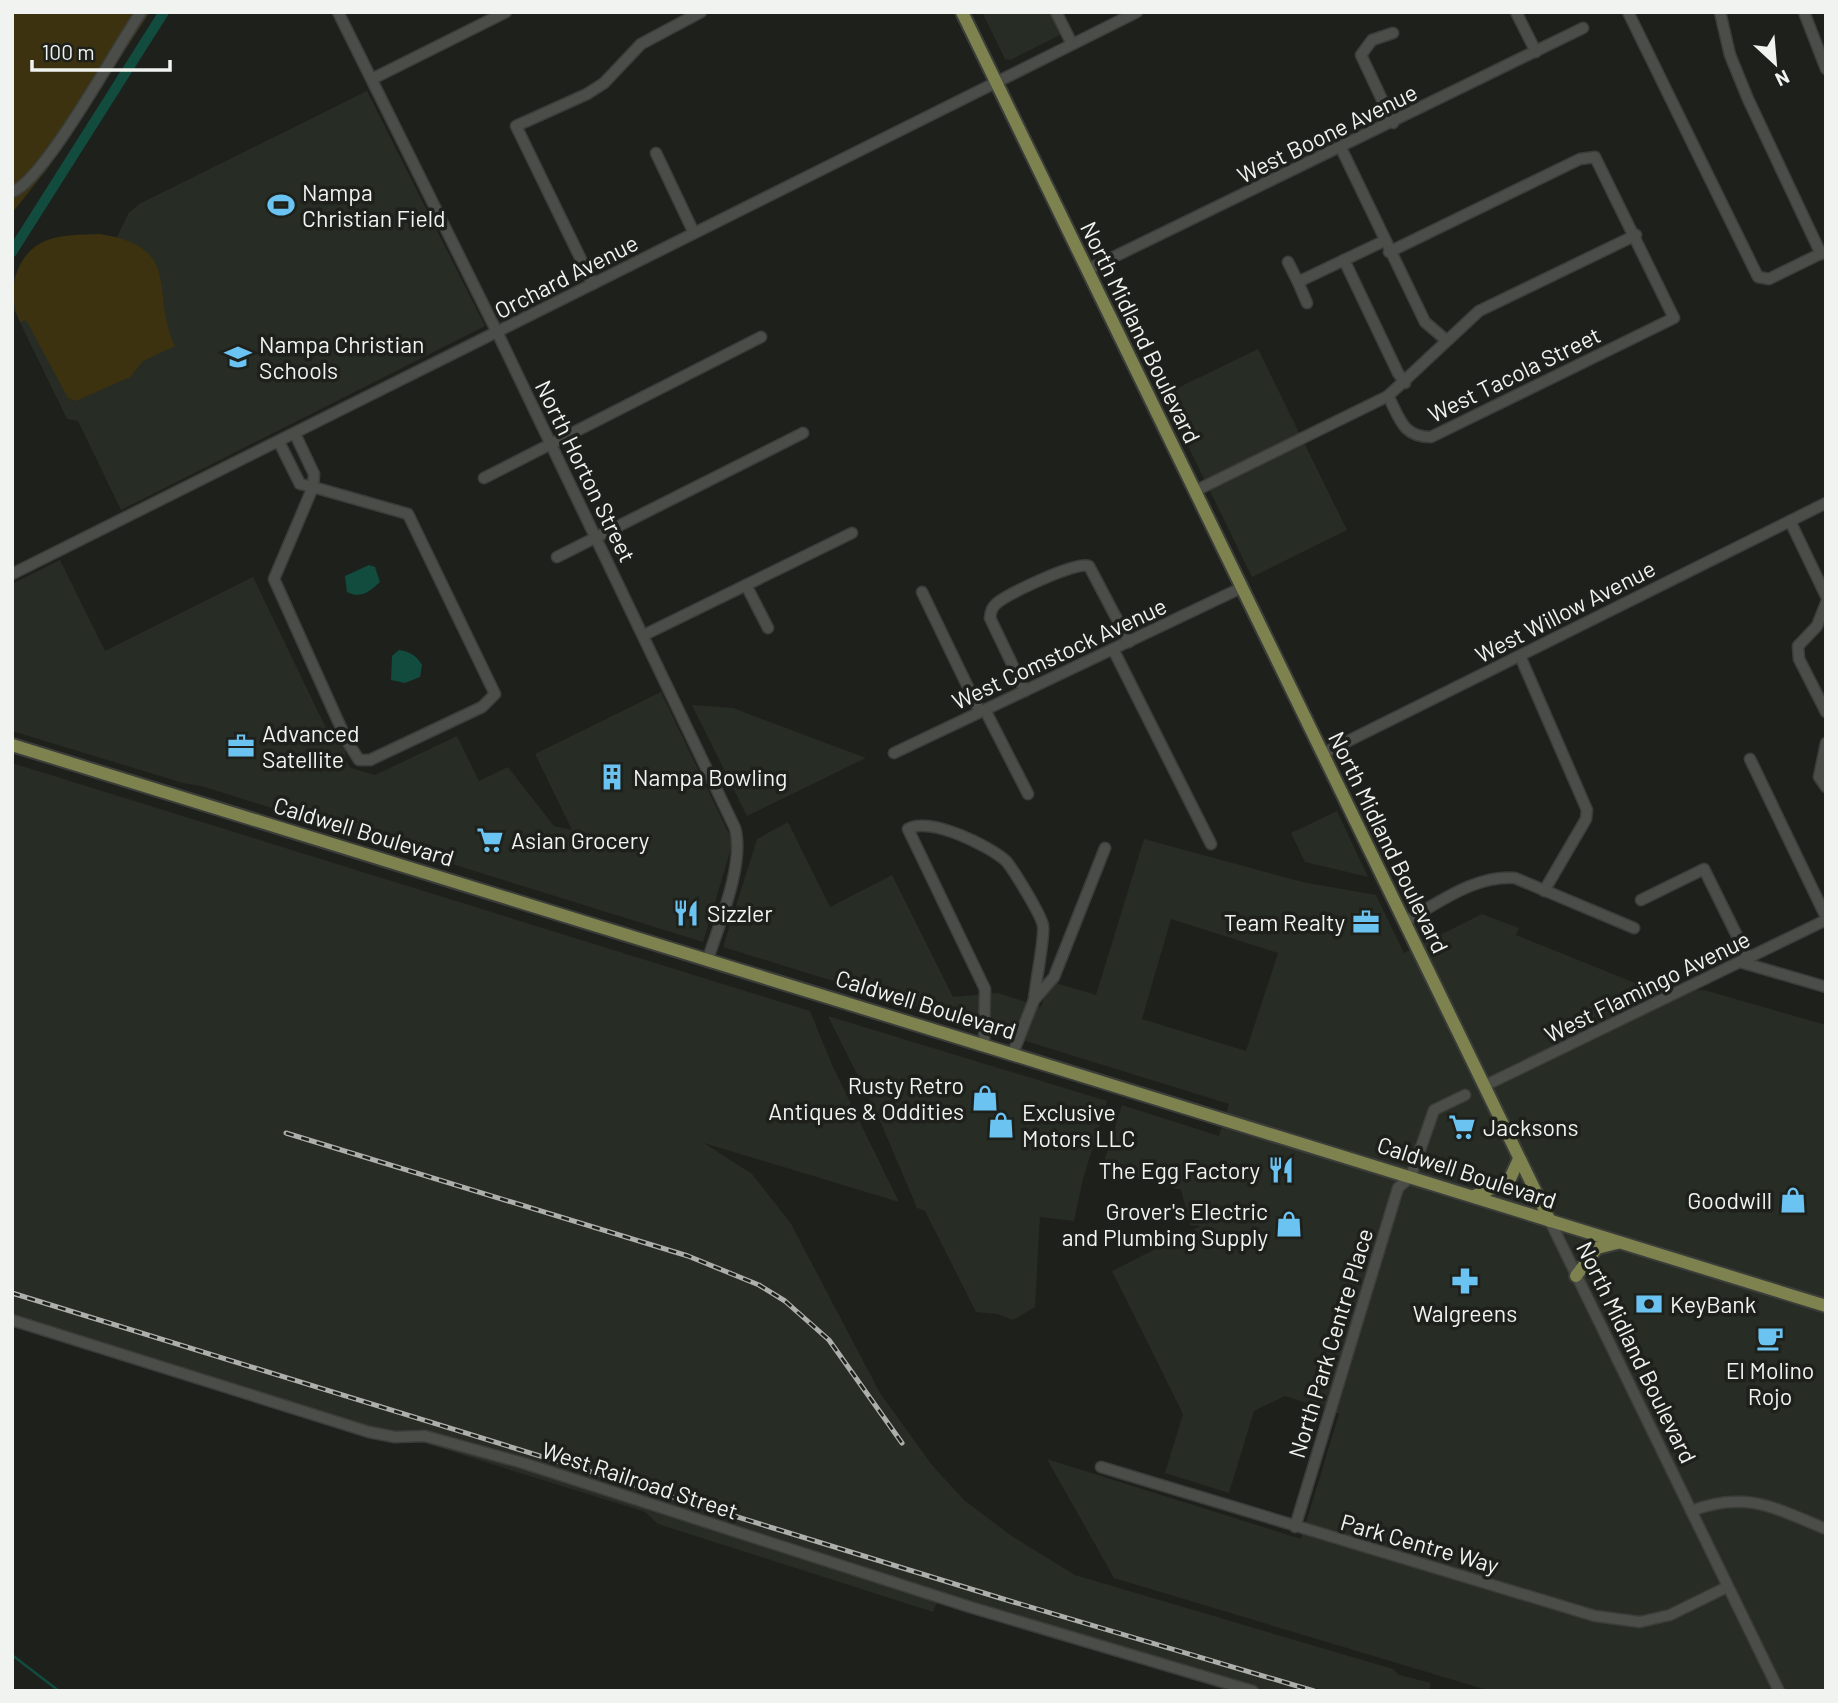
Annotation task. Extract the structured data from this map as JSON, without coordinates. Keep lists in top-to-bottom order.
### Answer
{
  "streets": {
    "main road": ["North Midland Boulevard", "Caldwell Boulevard"],
    "street": [
      "West Boone Avenue",
      "Orchard Avenue",
      "West Tacola Street",
      "North Horton Street",
      "West Willow Avenue",
      "West Comstock Avenue",
      "West Flamingo Avenue",
      "North Park Centre Place",
      "West Railroad Street",
      "Park Centre Way"
    ]
  },
  "crossings": [
    ["West Boone Avenue", "North Midland Boulevard"],
    ["Orchard Avenue", "North Midland Boulevard"],
    ["Orchard Avenue", "North Horton Street"],
    ["North Midland Boulevard", "West Willow Avenue"],
    ["North Midland Boulevard", "West Comstock Avenue"],
    ["North Midland Boulevard", "Caldwell Boulevard"],
    ["North Midland Boulevard", "West Flamingo Avenue"],
    ["North Midland Boulevard", "Park Centre Way"],
    ["North Horton Street", "Caldwell Boulevard"],
    ["Caldwell Boulevard", "North Park Centre Place"],
    ["North Park Centre Place", "Park Centre Way"]
  ],
  "places": {
    "sports": ["Nampa Christian Field"],
    "school or university": ["Nampa Christian Schools"],
    "office": ["Advanced Satellite", "Team Realty"],
    "building": ["Nampa Bowling"],
    "supermarket": ["Asian Grocery", "Jacksons"],
    "restaurant": ["Sizzler", "The Egg Factory"],
    "shop": [
      "Rusty Retro Antiques & Oddities",
      "Exclusive Motors LLC",
      "Goodwill",
      "Grover's Electric and Plumbing Supply"
    ],
    "pharmacy": ["Walgreens"],
    "bank": ["KeyBank"],
    "cafe": ["El Molino Rojo"]
  },
  "scale_bar": "100 m",
  "north": "bottom right"
}
